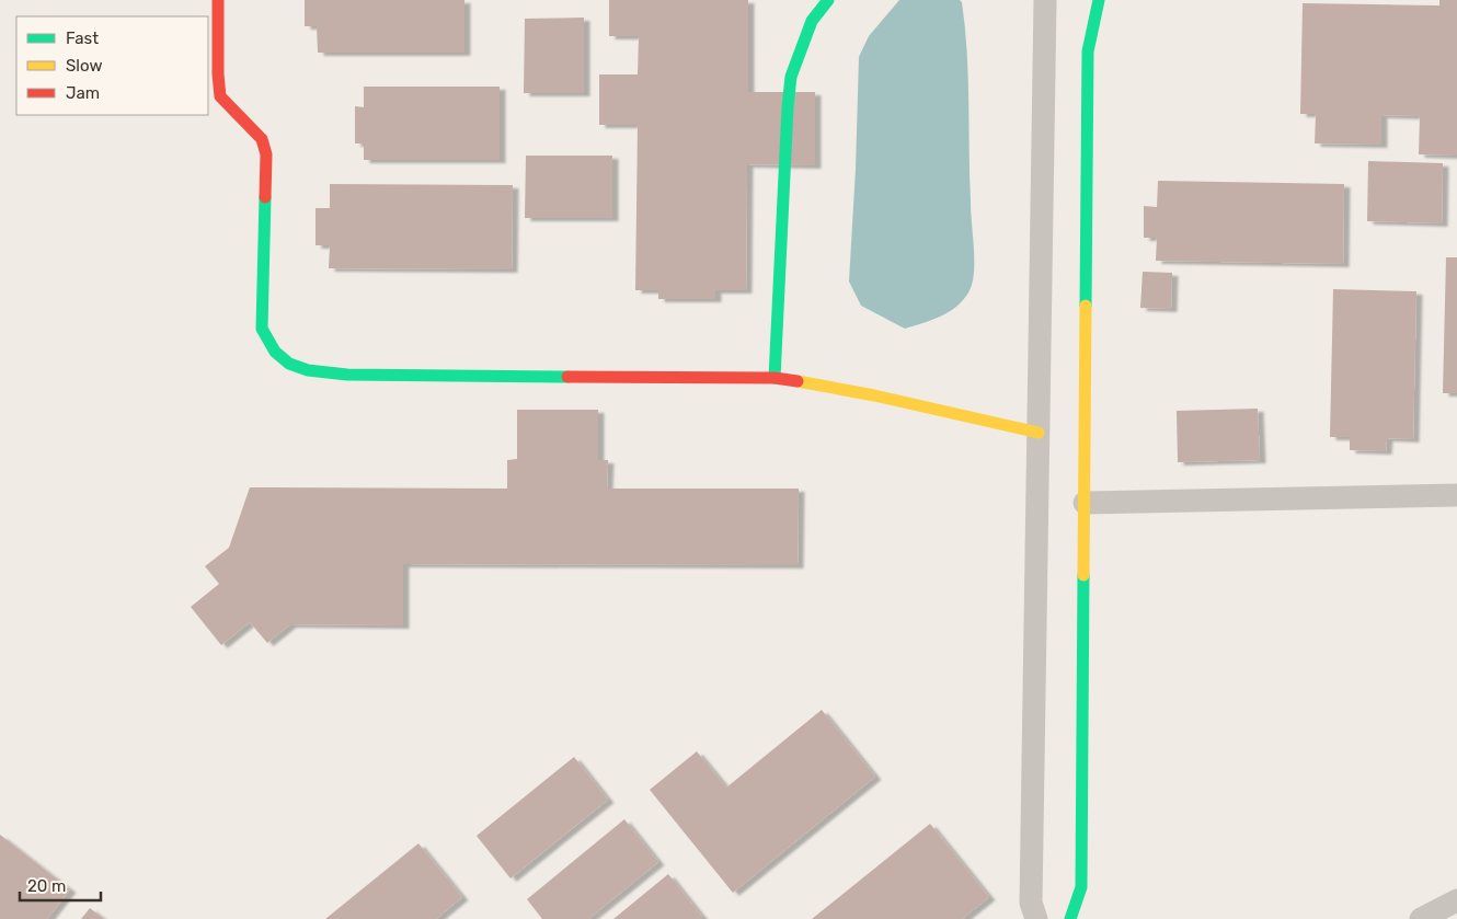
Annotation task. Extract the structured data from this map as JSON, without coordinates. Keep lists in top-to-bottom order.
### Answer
{
  "legend": ["Fast", "Slow", "Jam"],
  "scale_bar": "20 m"
}
